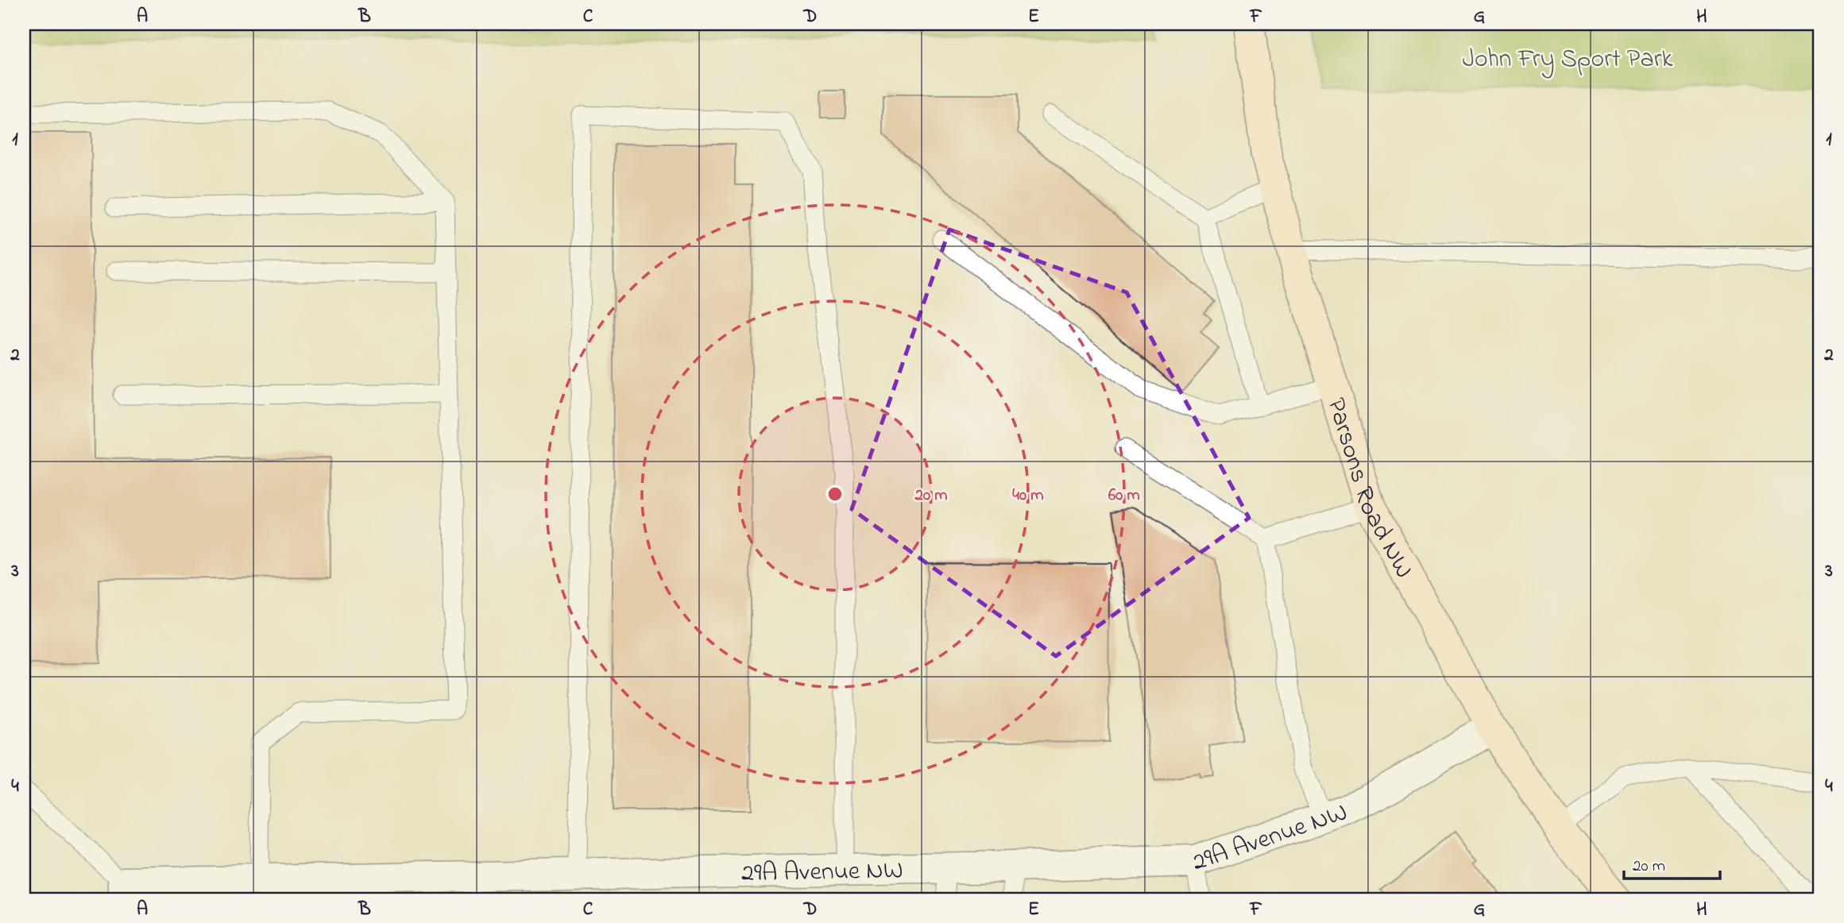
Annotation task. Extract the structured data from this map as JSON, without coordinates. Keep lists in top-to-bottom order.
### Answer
{
  "streets": {
    "main road": ["Parsons Road NW"],
    "street": ["29A Avenue NW"]
  },
  "crossings": [
    ["Parsons Road NW", "29A Avenue NW"]
  ],
  "parks": ["John Fry Sport Park"],
  "scale_bar": "20 m",
  "grid": {
    "columns": [
      "A",
      "B",
      "C",
      "D",
      "E",
      "F",
      "G",
      "H"
    ],
    "rows": [
      "1",
      "2",
      "3",
      "4"
    ]
  },
  "rings": ["20 m", "40 m", "60 m"]
}
